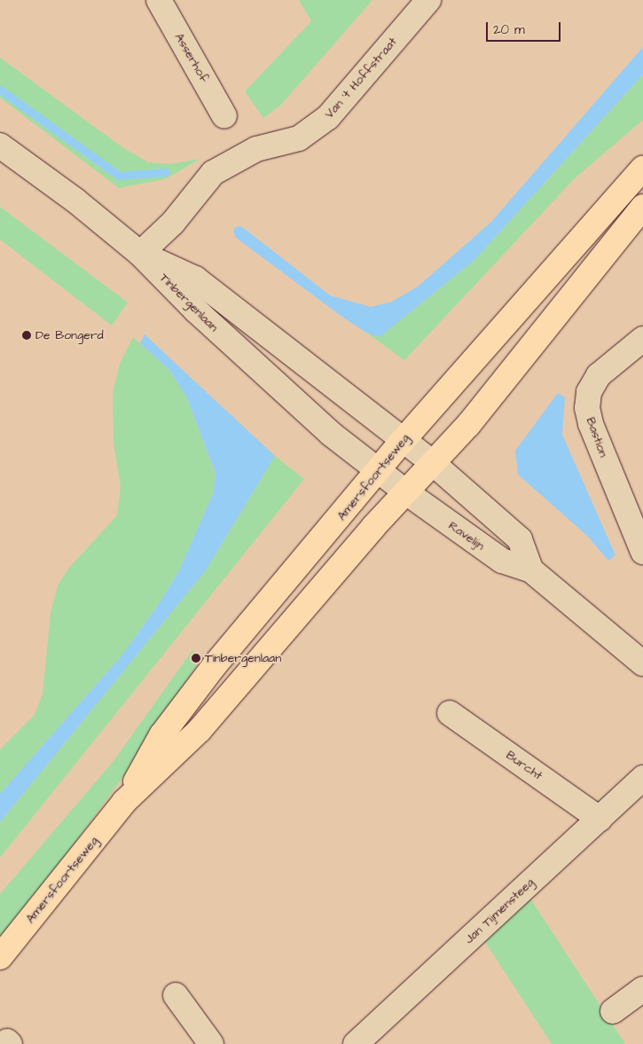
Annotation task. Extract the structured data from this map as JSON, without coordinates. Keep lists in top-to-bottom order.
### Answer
{
  "streets": {
    "main road": ["Amersfoortseweg"],
    "street": [
      "Asserhof",
      "Van 't Hoffstraat",
      "Tinbergenlaan",
      "Bastion",
      "Ravelijn",
      "Burcht",
      "Jan Tijmensteeg"
    ]
  },
  "crossings": [
    ["Van 't Hoffstraat", "Tinbergenlaan"],
    ["Tinbergenlaan", "Amersfoortseweg"],
    ["Tinbergenlaan", "Ravelijn"],
    ["Amersfoortseweg", "Ravelijn"],
    ["Burcht", "Jan Tijmensteeg"]
  ],
  "places": ["De Bongerd", "Tinbergenlaan"],
  "scale_bar": "20 m"
}
